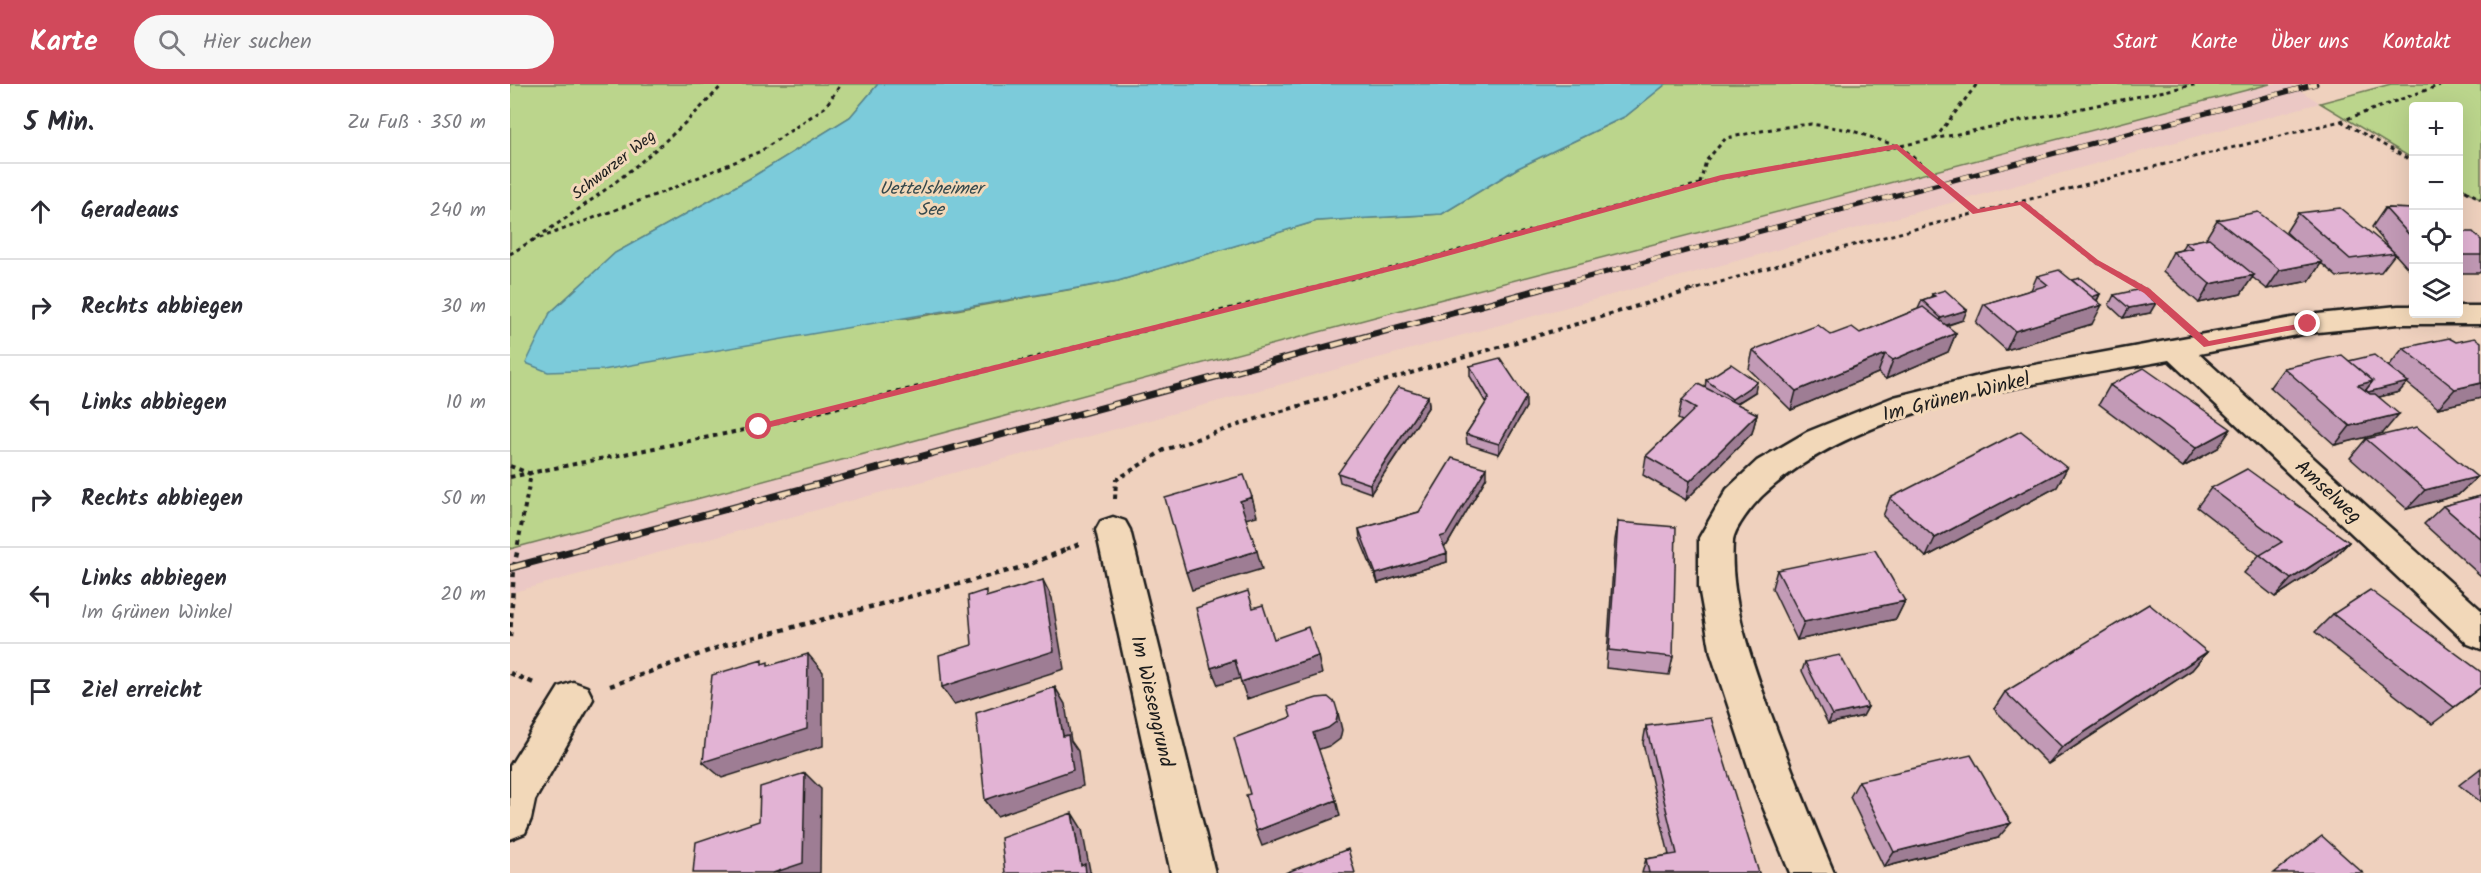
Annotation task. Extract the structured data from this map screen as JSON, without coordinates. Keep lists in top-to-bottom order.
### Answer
{
  "streets": {
    "street": ["Im Grünen Winkel", "Amselweg", "Im Wiesengrund"],
    "path": ["Schwarzer Weg"]
  },
  "crossings": [
    ["Im Grünen Winkel", "Amselweg"]
  ],
  "water": ["Uettelsheimer See"],
  "page": {
    "header": "Karte",
    "search": "Hier suchen",
    "nav": [
      "Start",
      "Karte",
      "Über uns",
      "Kontakt"
    ],
    "heading": ["5 Min.", "Zu Fuß · 350 m"],
    "map_buttons": ["+", "−"],
    "list": [
      ["Geradeaus", "240 m"],
      ["Rechts abbiegen", "30 m"],
      ["Links abbiegen", "10 m"],
      ["Rechts abbiegen", "50 m"],
      ["Links abbiegen", "Im Grünen Winkel", "20 m"],
      "Ziel erreicht"
    ]
  }
}
